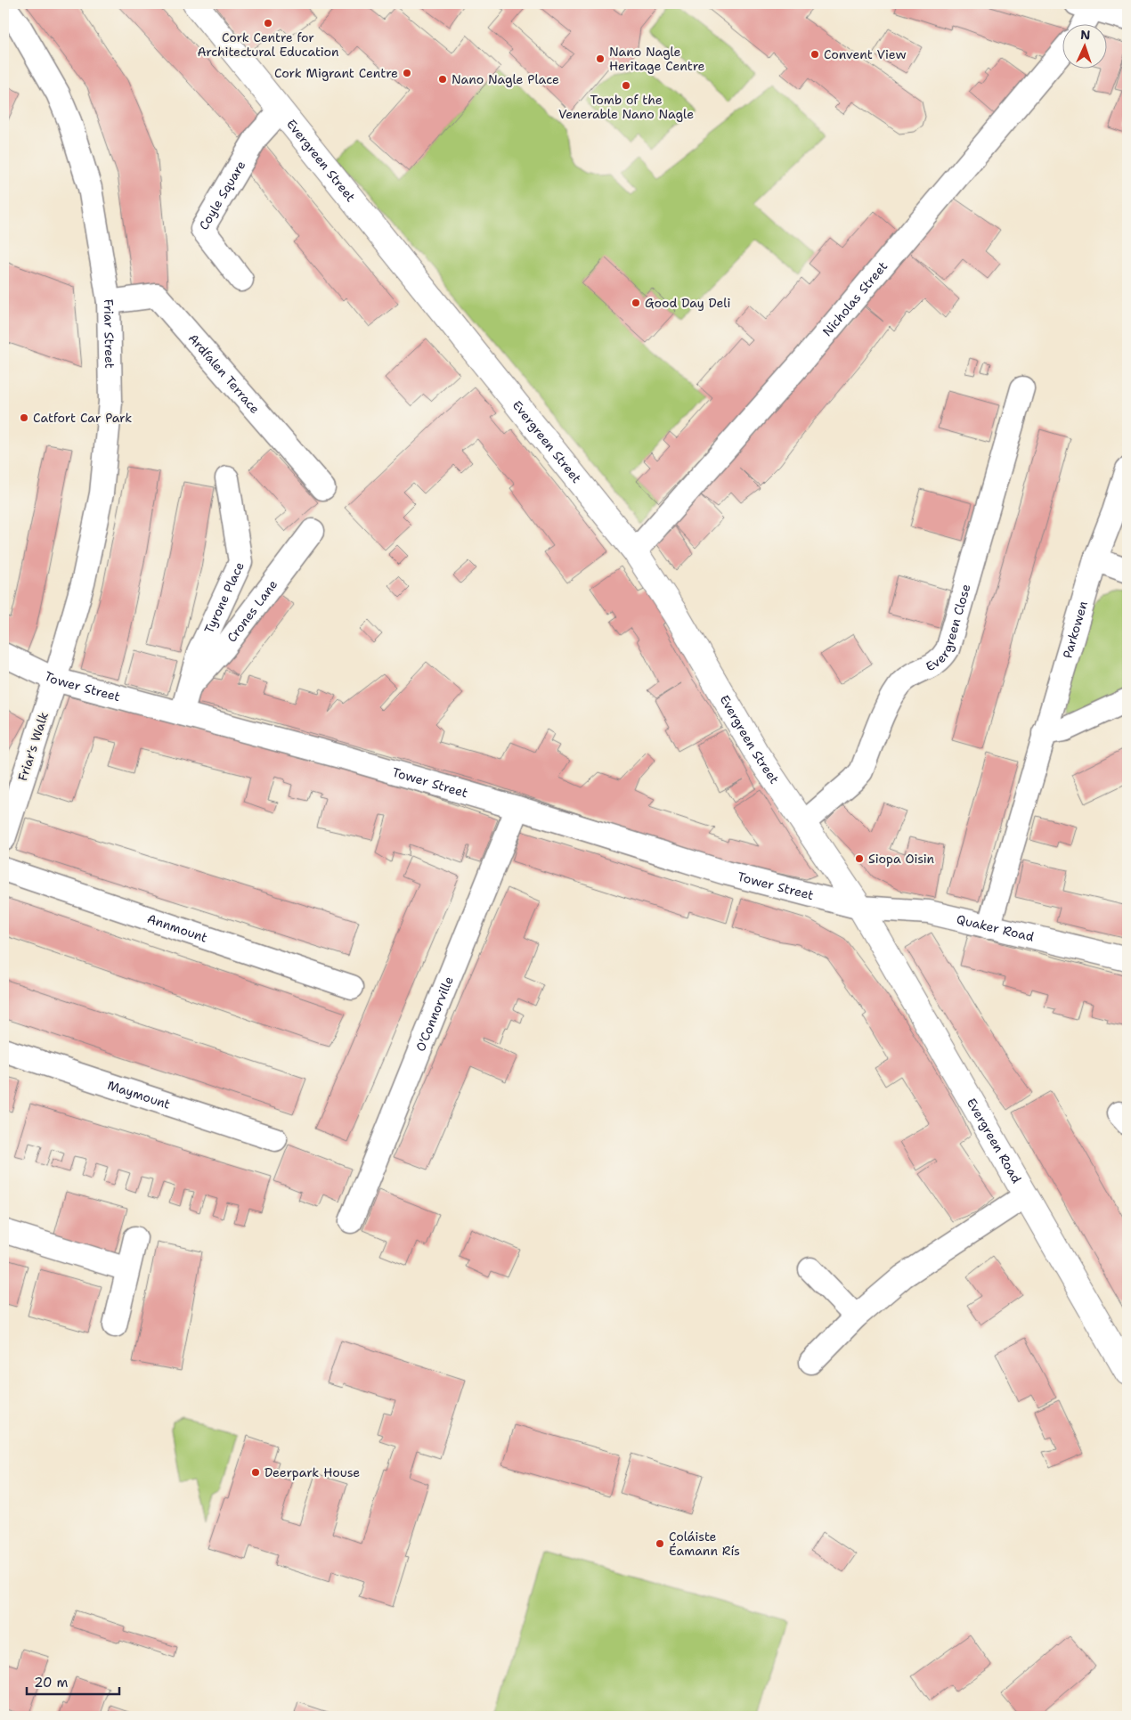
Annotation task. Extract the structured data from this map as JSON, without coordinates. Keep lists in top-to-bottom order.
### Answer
{
  "streets": {
    "main road": ["Evergreen Street", "Evergreen Road"],
    "street": [
      "Coyle Square",
      "Nicholas Street",
      "Friar Street",
      "Ardfalen Terrace",
      "Tyrone Place",
      "Crones Lane",
      "Evergreen Close",
      "Parkowen",
      "Tower Street",
      "Friar's Walk",
      "Annmount",
      "Quaker Road",
      "O'Connorville",
      "Maymount"
    ]
  },
  "crossings": [
    ["Evergreen Street", "Coyle Square"],
    ["Evergreen Street", "Nicholas Street"],
    ["Evergreen Street", "Evergreen Close"],
    ["Evergreen Street", "Tower Street"],
    ["Evergreen Street", "Quaker Road"],
    ["Evergreen Street", "Evergreen Road"],
    ["Friar Street", "Ardfalen Terrace"],
    ["Friar Street", "Tower Street"],
    ["Friar Street", "Friar's Walk"],
    ["Tyrone Place", "Crones Lane"],
    ["Tyrone Place", "Tower Street"],
    ["Parkowen", "Quaker Road"],
    ["Tower Street", "Friar's Walk"],
    ["Tower Street", "Quaker Road"],
    ["Tower Street", "O'Connorville"],
    ["Tower Street", "Evergreen Road"],
    ["Quaker Road", "Evergreen Road"]
  ],
  "places": [
    "Cork Centre for Architectural Education",
    "Convent View",
    "Nano Nagle Heritage Centre",
    "Cork Migrant Centre",
    "Nano Nagle Place",
    "Tomb of the Venerable Nano Nagle",
    "Good Day Deli",
    "Catfort Car Park",
    "Siopa Oisin",
    "Deerpark House",
    "Coláiste Éamann Rís"
  ],
  "scale_bar": "20 m",
  "north": "top"
}
